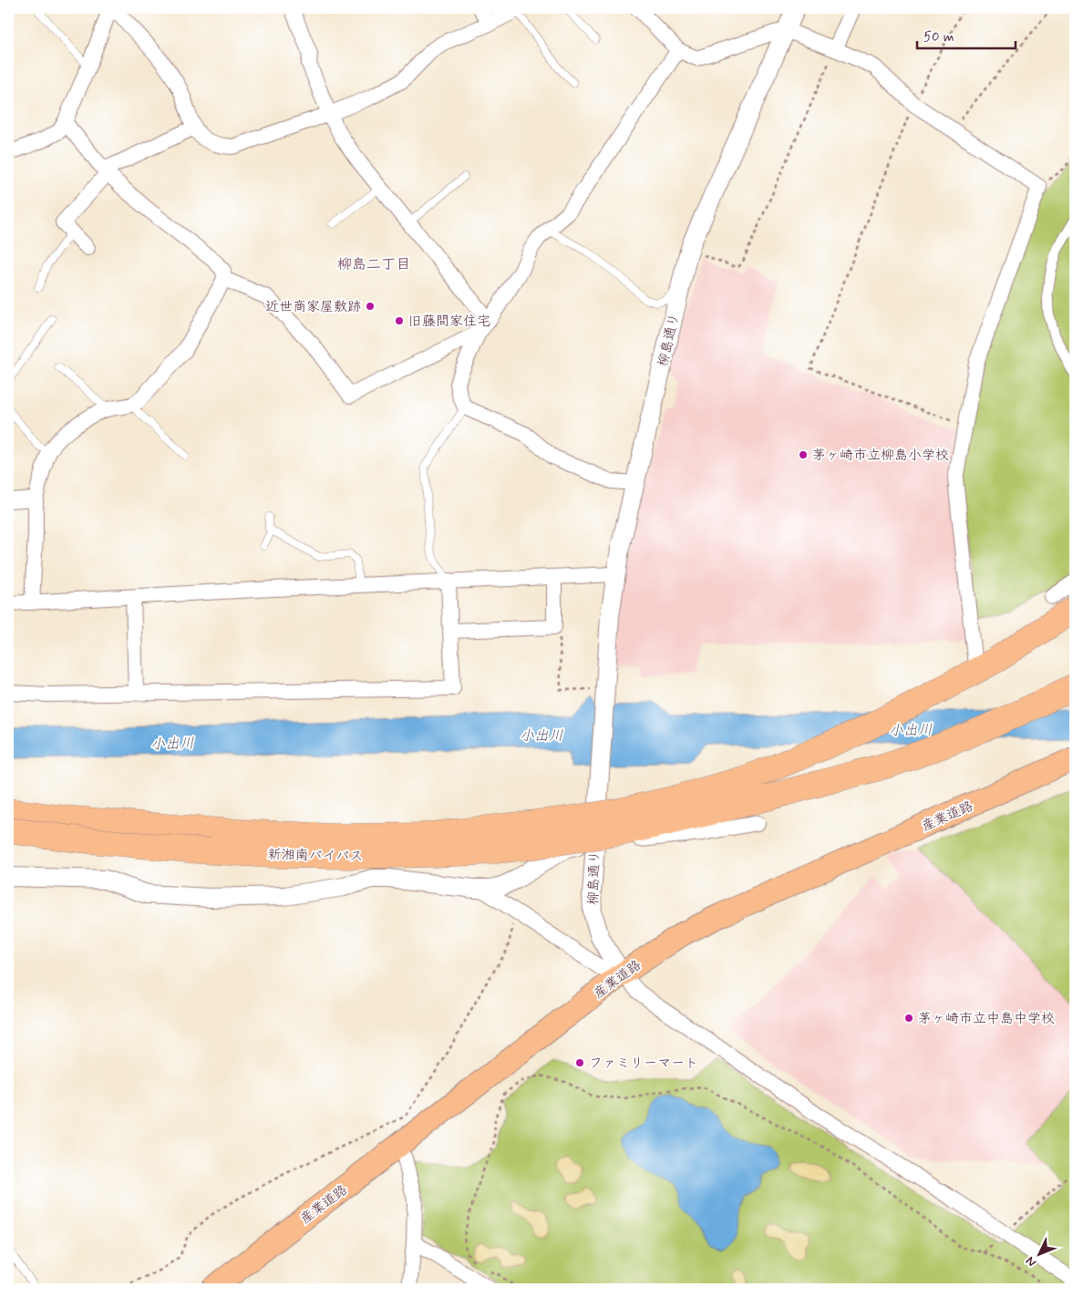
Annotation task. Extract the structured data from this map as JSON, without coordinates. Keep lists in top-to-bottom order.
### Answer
{
  "streets": {
    "highway": ["新湘南バイパス"],
    "main road": ["産業道路"],
    "street": ["柳島通り"]
  },
  "crossings": [
    ["柳島通り", "産業道路"]
  ],
  "districts": ["柳島二丁目"],
  "water": ["小出川"],
  "places": [
    "近世商家屋敷跡",
    "旧藤間家住宅",
    "茅ヶ崎市立柳島小学校",
    "茅ヶ崎市立中島中学校",
    "ファミリーマート"
  ],
  "scale_bar": "50 m",
  "north": "bottom left"
}
